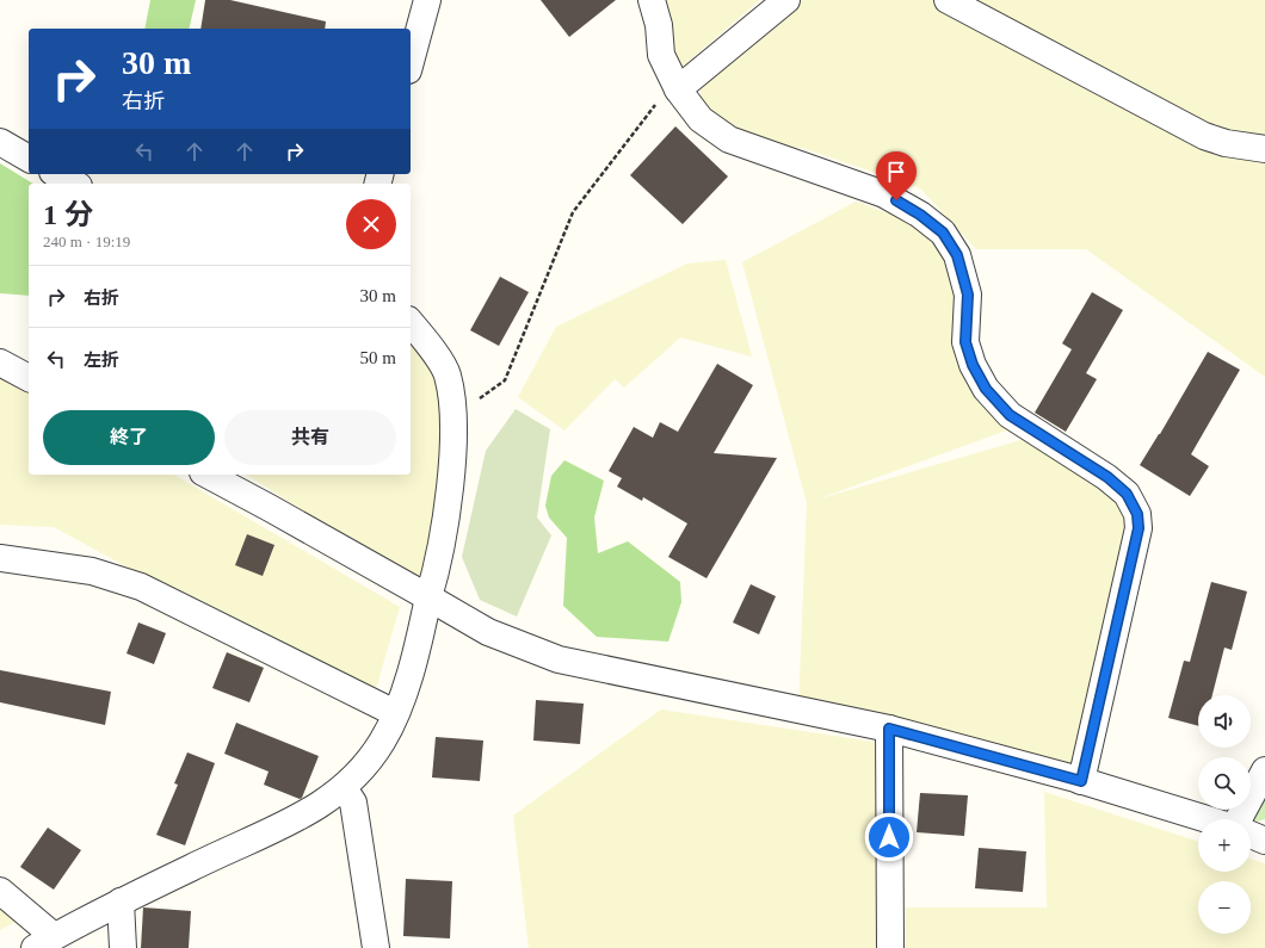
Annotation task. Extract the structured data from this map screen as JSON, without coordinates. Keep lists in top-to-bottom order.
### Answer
{
  "page": {
    "turn": ["30 m", "右折"],
    "heading": ["1 分", "240 m · 19:19"],
    "list": [
      {
        "name": "右折",
        "value": "30 m"
      },
      {
        "name": "左折",
        "value": "50 m"
      }
    ],
    "buttons": ["終了", "共有"],
    "map_buttons": ["+", "−"]
  }
}
